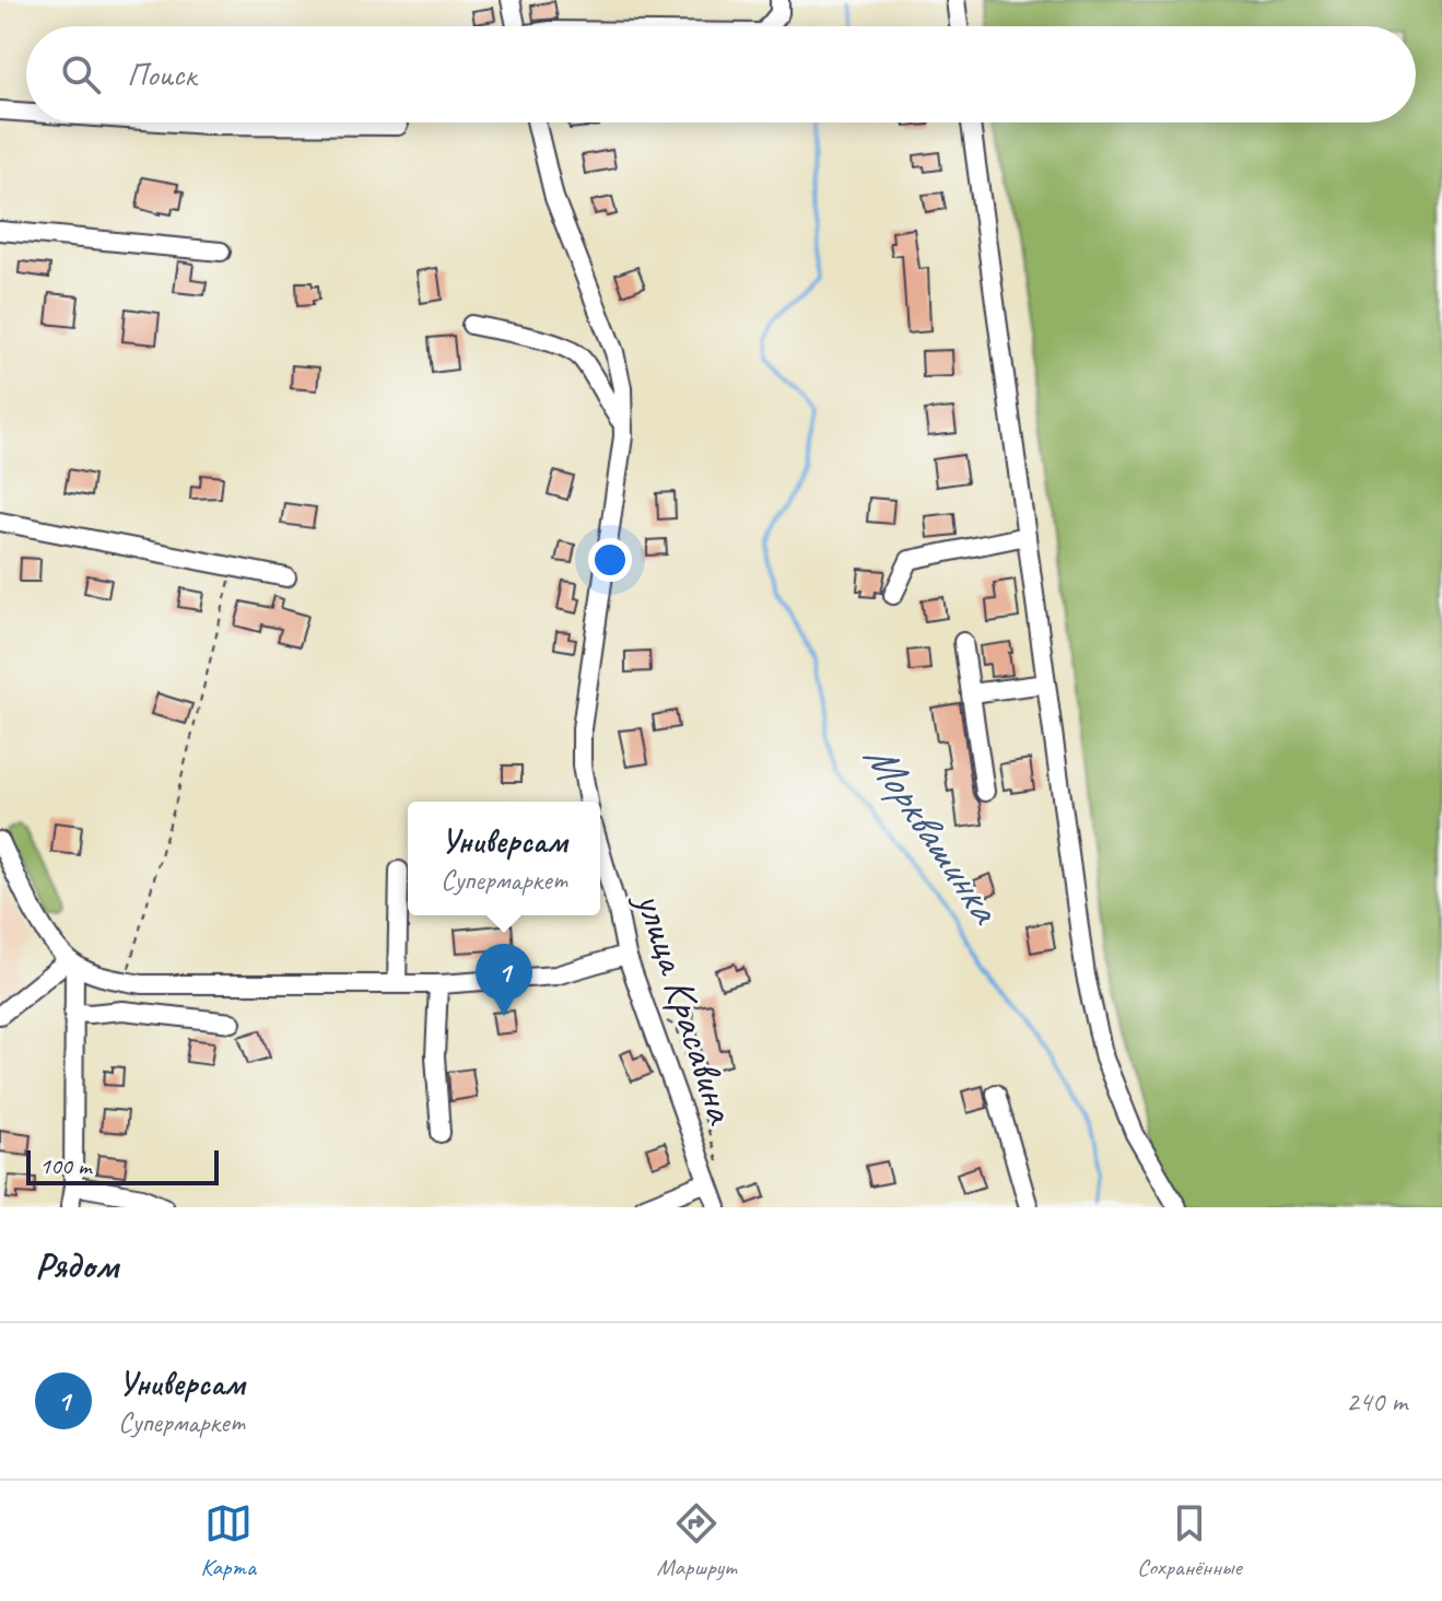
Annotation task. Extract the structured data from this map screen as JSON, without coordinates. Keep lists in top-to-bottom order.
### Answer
{
  "streets": {
    "street": ["улица Красавина"]
  },
  "water": ["Морквашинка"],
  "scale_bar": "100 m",
  "page": {
    "search": "Поиск",
    "popup": ["Универсам", "Супермаркет"],
    "pins": "1",
    "scale": "100 m",
    "heading": "Рядом",
    "list": [
      {
        "mark": "1",
        "name": "Универсам",
        "note": "Супермаркет",
        "value": "240 m"
      }
    ],
    "nav": ["Карта", "Маршрут", "Сохранённые"]
  }
}
